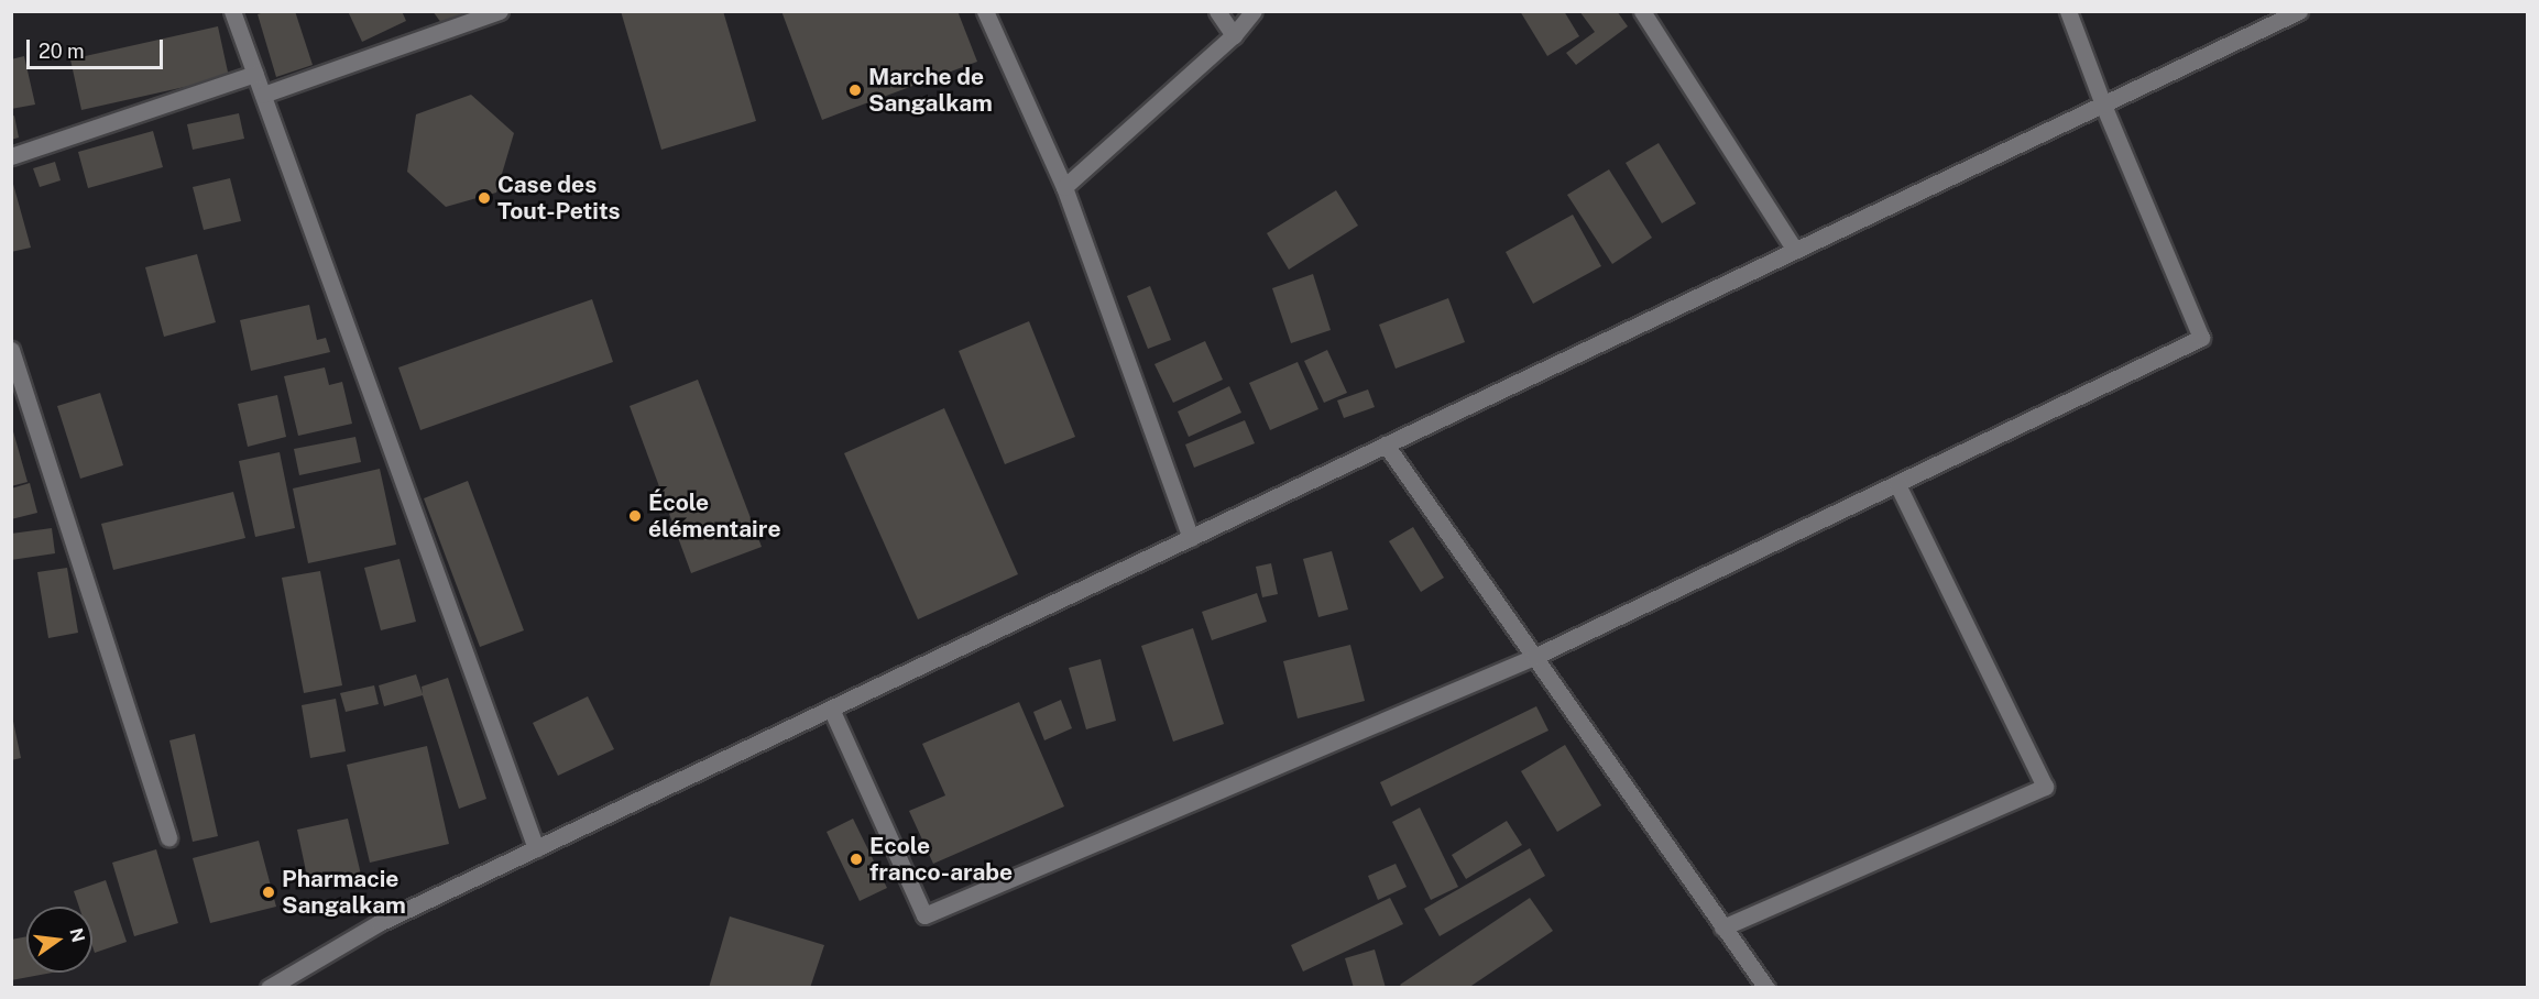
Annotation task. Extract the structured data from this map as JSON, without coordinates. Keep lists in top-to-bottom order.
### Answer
{
  "places": [
    "Marche de Sangalkam",
    "Case des Tout-Petits",
    "École élémentaire",
    "Ecole franco-arabe",
    "Pharmacie Sangalkam"
  ],
  "scale_bar": "20 m",
  "north": "right"
}
